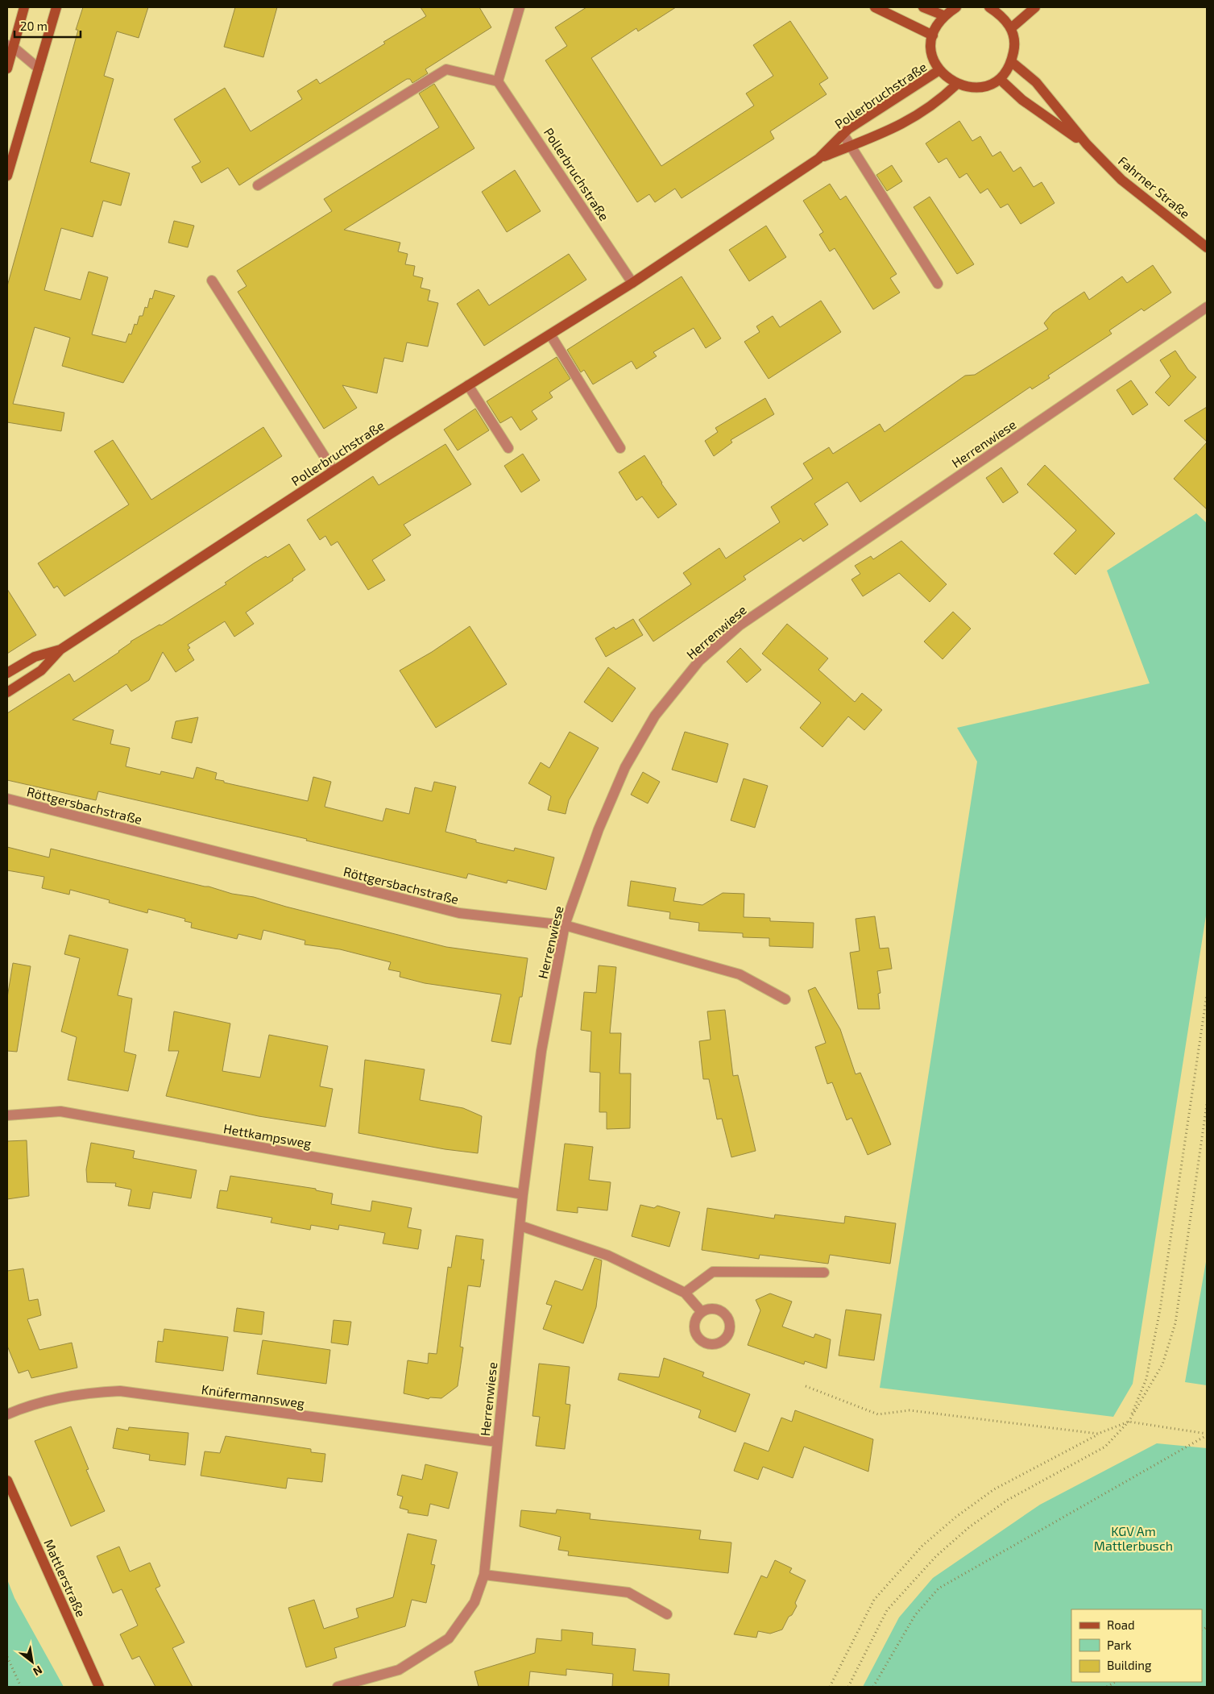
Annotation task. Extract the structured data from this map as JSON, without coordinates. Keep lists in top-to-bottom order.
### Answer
{
  "streets": {
    "street": [
      "Pollerbruchstraße",
      "Fahrner Straße",
      "Herrenwiese",
      "Röttgersbachstraße",
      "Hettkampsweg",
      "Knüfermannsweg",
      "Mattlerstraße"
    ]
  },
  "crossings": [
    ["Herrenwiese", "Röttgersbachstraße"],
    ["Herrenwiese", "Hettkampsweg"],
    ["Herrenwiese", "Knüfermannsweg"]
  ],
  "parks": ["KGV Am Mattlerbusch"],
  "legend": ["Road", "Park", "Building"],
  "scale_bar": "20 m",
  "north": "bottom right"
}
